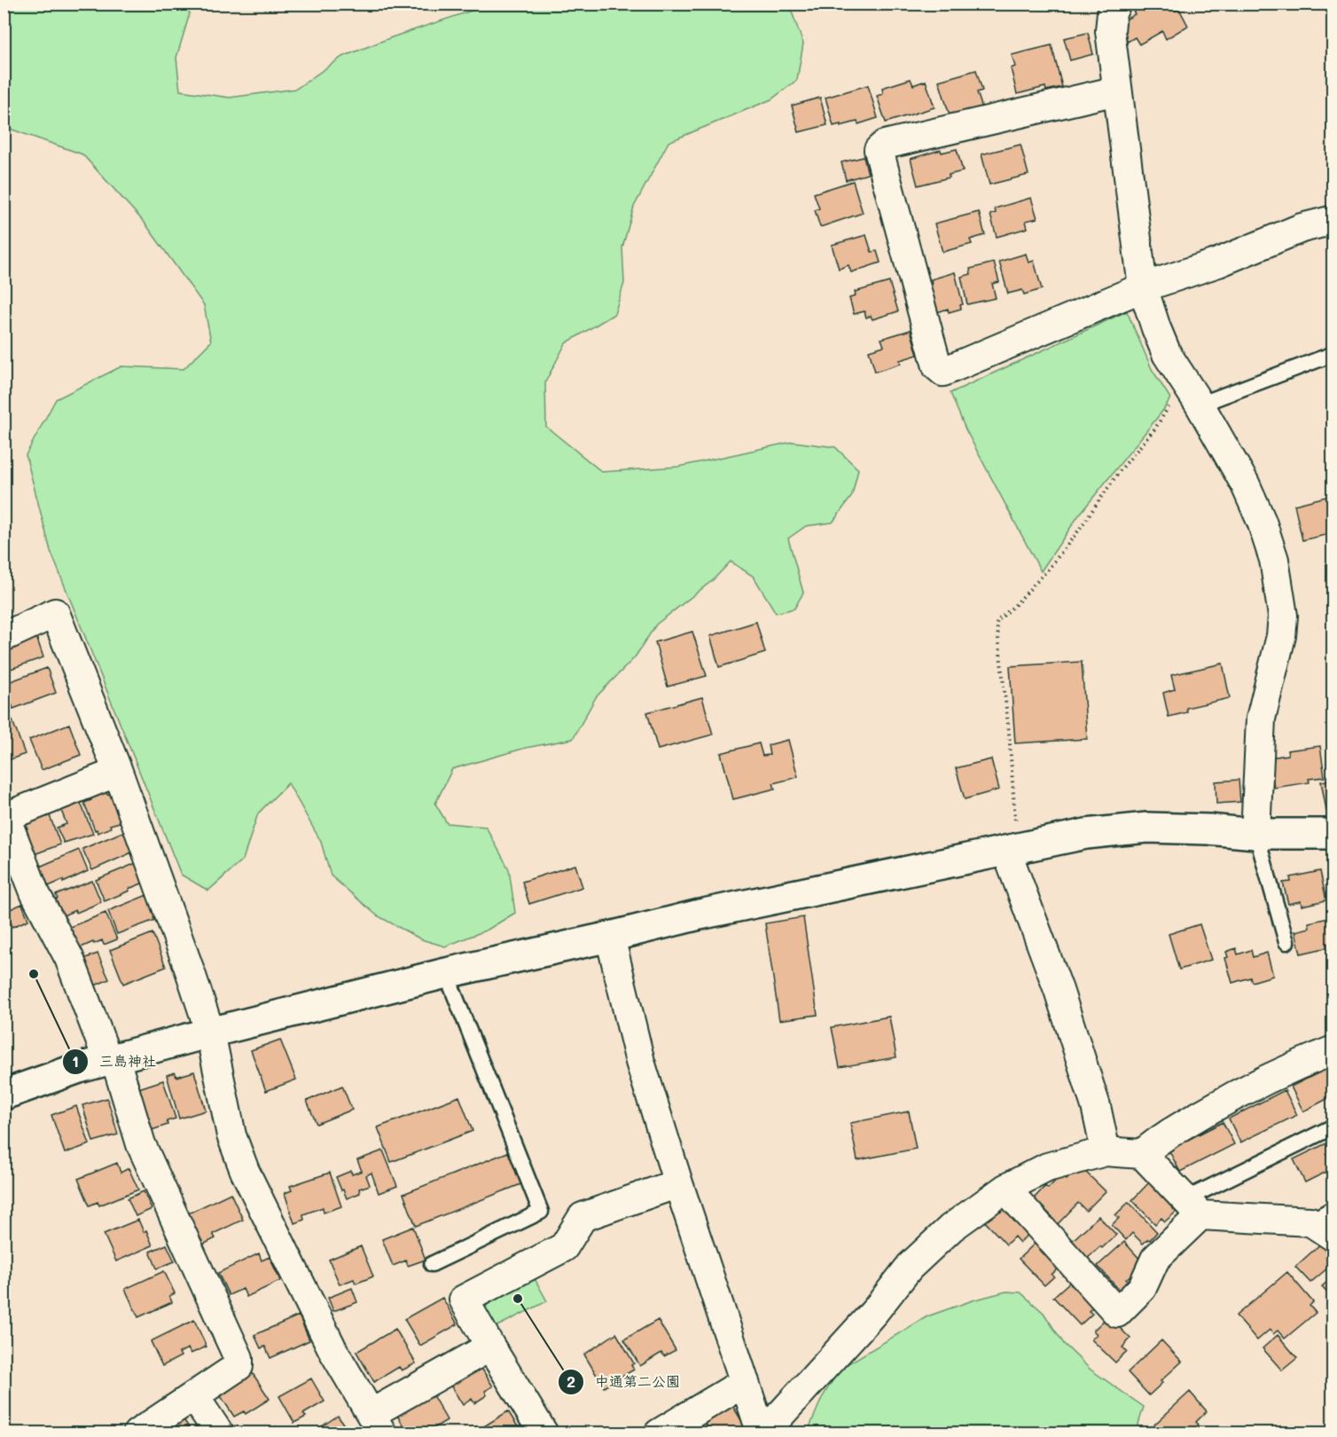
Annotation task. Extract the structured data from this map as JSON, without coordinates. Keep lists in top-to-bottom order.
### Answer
{
  "places": ["三島神社", "中通第二公園"]
}
